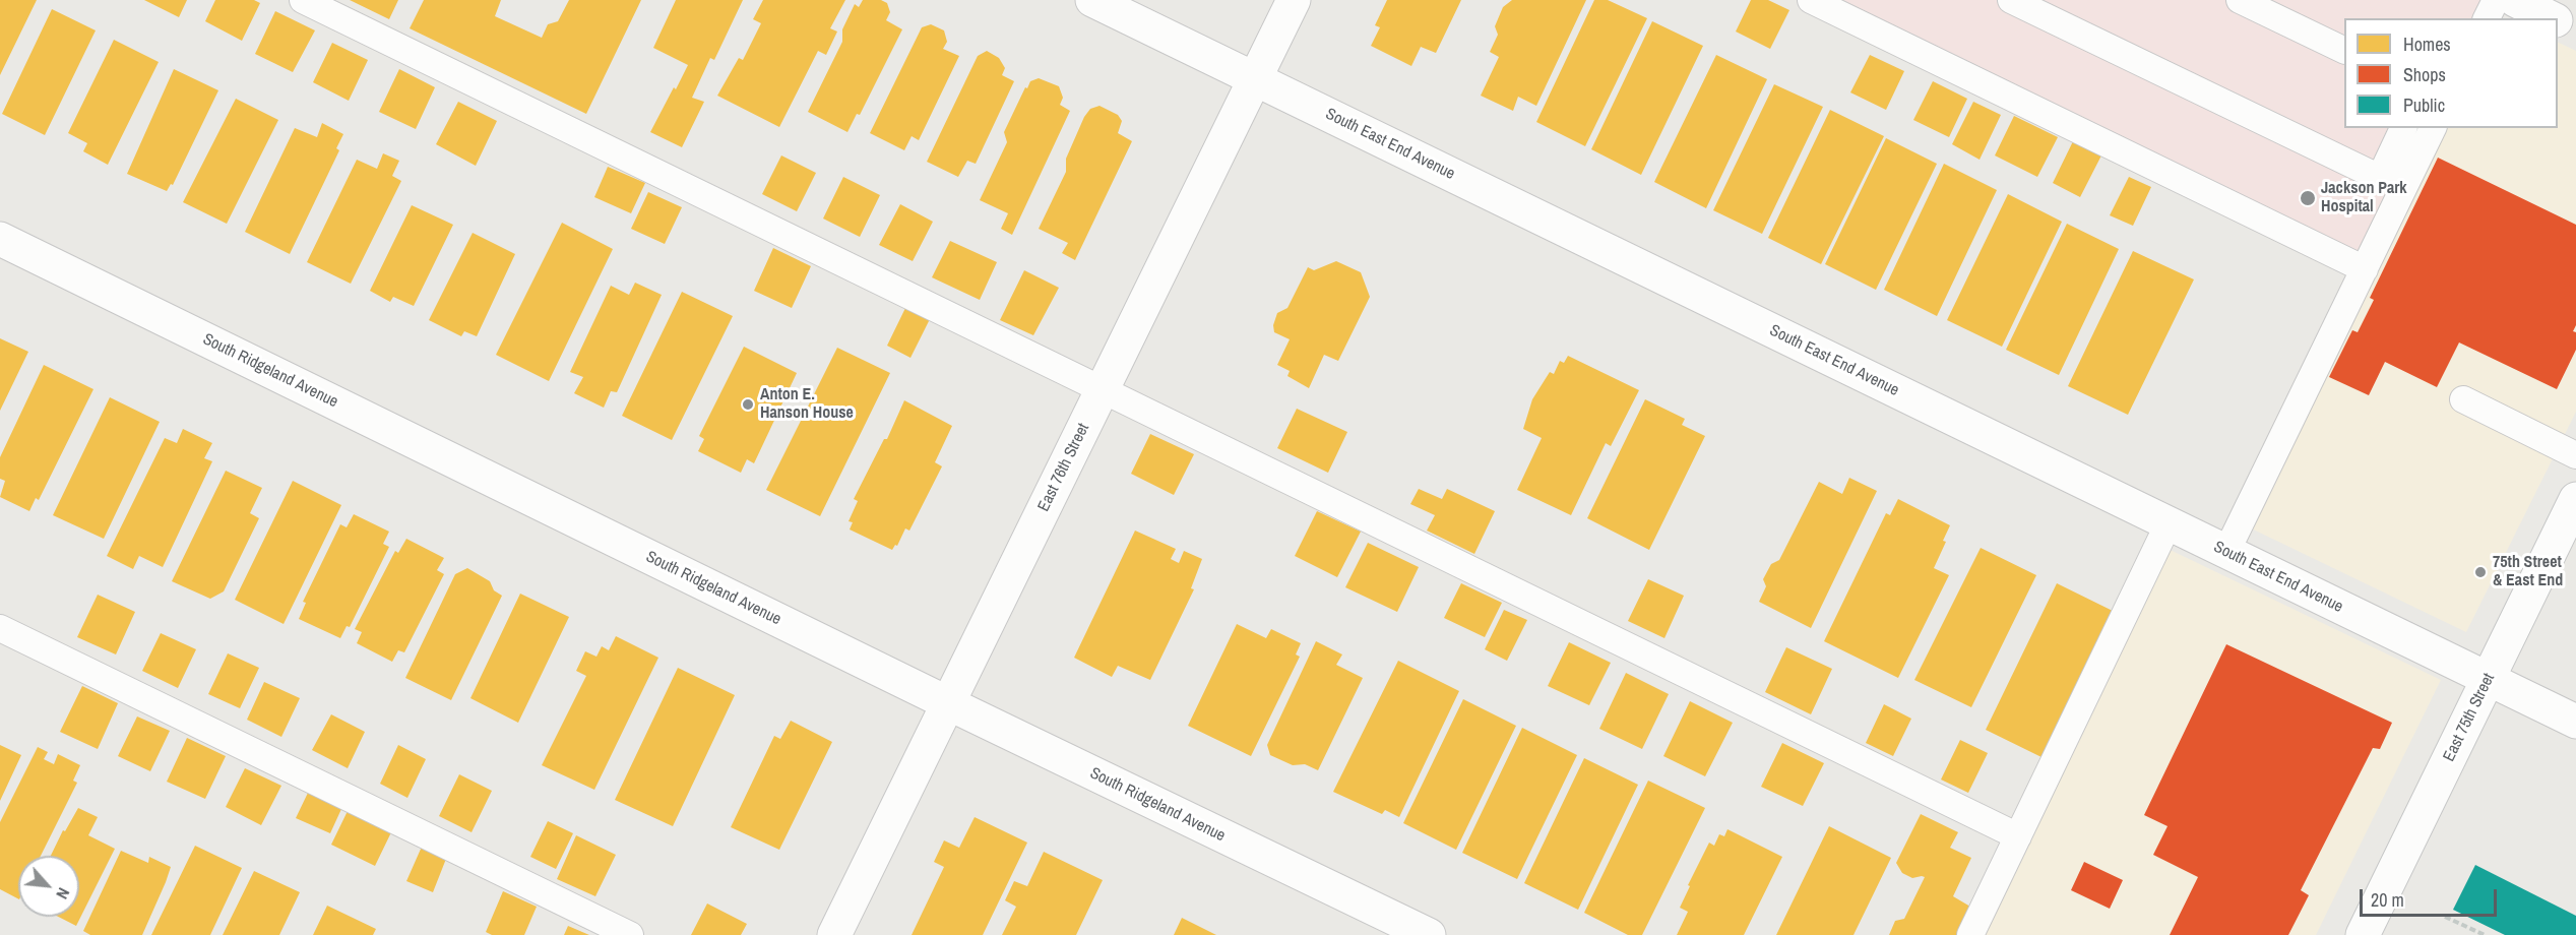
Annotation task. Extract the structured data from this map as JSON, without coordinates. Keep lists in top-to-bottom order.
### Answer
{
  "streets": {
    "street": [
      "South East End Avenue",
      "South Ridgeland Avenue",
      "East 76th Street",
      "East 75th Street"
    ]
  },
  "crossings": [
    ["South East End Avenue", "East 76th Street"],
    ["South East End Avenue", "East 75th Street"],
    ["South Ridgeland Avenue", "East 76th Street"]
  ],
  "places": ["Jackson Park Hospital", "Anton E. Hanson House", "75th Street & East End"],
  "legend": ["Homes", "Shops", "Public"],
  "scale_bar": "20 m",
  "north": "bottom right"
}
